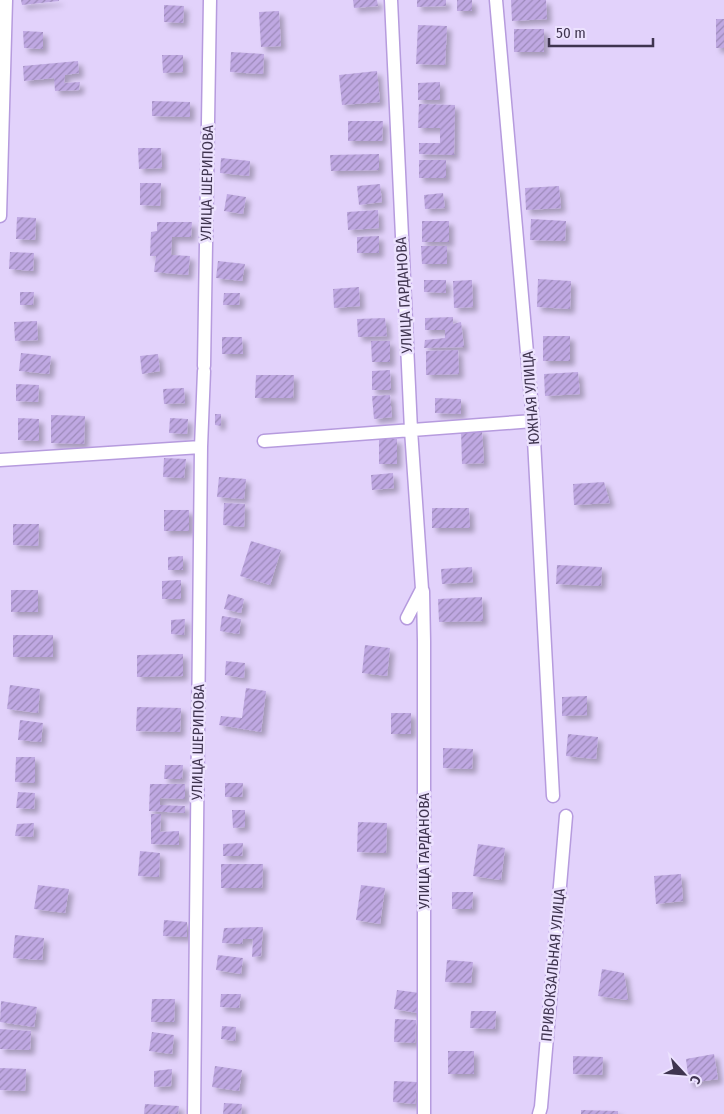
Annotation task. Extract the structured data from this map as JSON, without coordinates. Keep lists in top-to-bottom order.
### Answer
{
  "streets": {
    "street": [
      "УЛИЦА ШЕРИПОВА",
      "УЛИЦА ГАРДАНОВА",
      "ЮЖНАЯ УЛИЦА",
      "ПРИВОКЗАЛЬНАЯ УЛИЦА"
    ]
  },
  "scale_bar": "50 m",
  "north": "bottom right"
}
